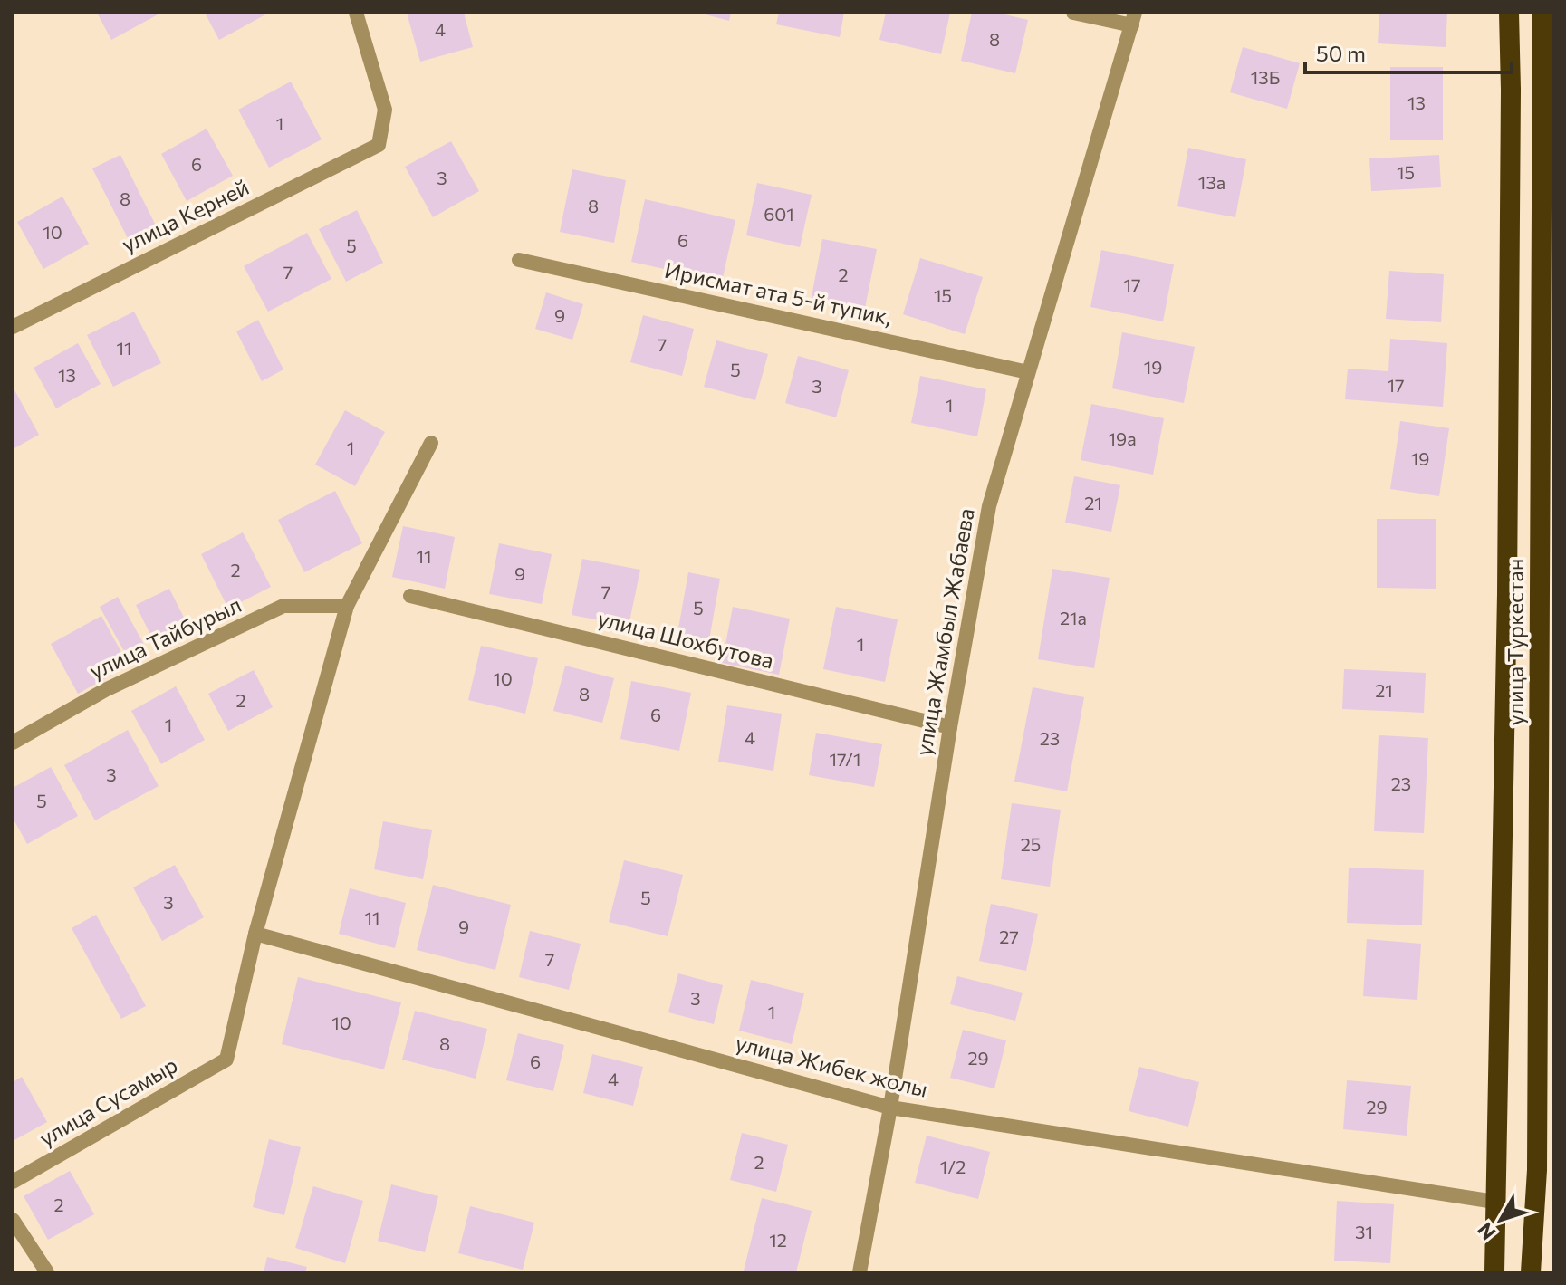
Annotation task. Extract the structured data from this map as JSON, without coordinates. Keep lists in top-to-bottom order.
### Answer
{
  "streets": {
    "highway": ["улица Туркестан"],
    "street": [
      "улица Керней",
      "Ирисмат ата 5-й тупик,",
      "улица Жамбыл Жабаева",
      "улица Тайбурыл",
      "улица Шохбутова",
      "улица Жибек жолы",
      "улица Сусамыр"
    ]
  },
  "crossings": [
    ["Ирисмат ата 5-й тупик,", "улица Жамбыл Жабаева"],
    ["улица Жамбыл Жабаева", "улица Шохбутова"],
    ["улица Жамбыл Жабаева", "улица Жибек жолы"],
    ["улица Туркестан", "улица Жибек жолы"],
    ["улица Жибек жолы", "улица Сусамыр"]
  ],
  "house_numbers": [
    "4",
    "8",
    "13Б",
    "13",
    "1",
    "6",
    "15",
    "3",
    "13а",
    "8",
    "8",
    "601",
    "10",
    "6",
    "5",
    "7",
    "2",
    "17",
    "15",
    "9",
    "7",
    "11",
    "19",
    "5",
    "13",
    "17",
    "3",
    "1",
    "19а",
    "1",
    "19",
    "21",
    "11",
    "2",
    "9",
    "7",
    "5",
    "21а",
    "1",
    "10",
    "21",
    "8",
    "2",
    "6",
    "1",
    "4",
    "23",
    "17/1",
    "3",
    "23",
    "5",
    "25",
    "5",
    "3",
    "11",
    "9",
    "27",
    "7",
    "3",
    "1",
    "10",
    "8",
    "29",
    "6",
    "4",
    "29",
    "2",
    "1/2",
    "2",
    "31",
    "12"
  ],
  "scale_bar": "50 m",
  "north": "bottom left"
}
